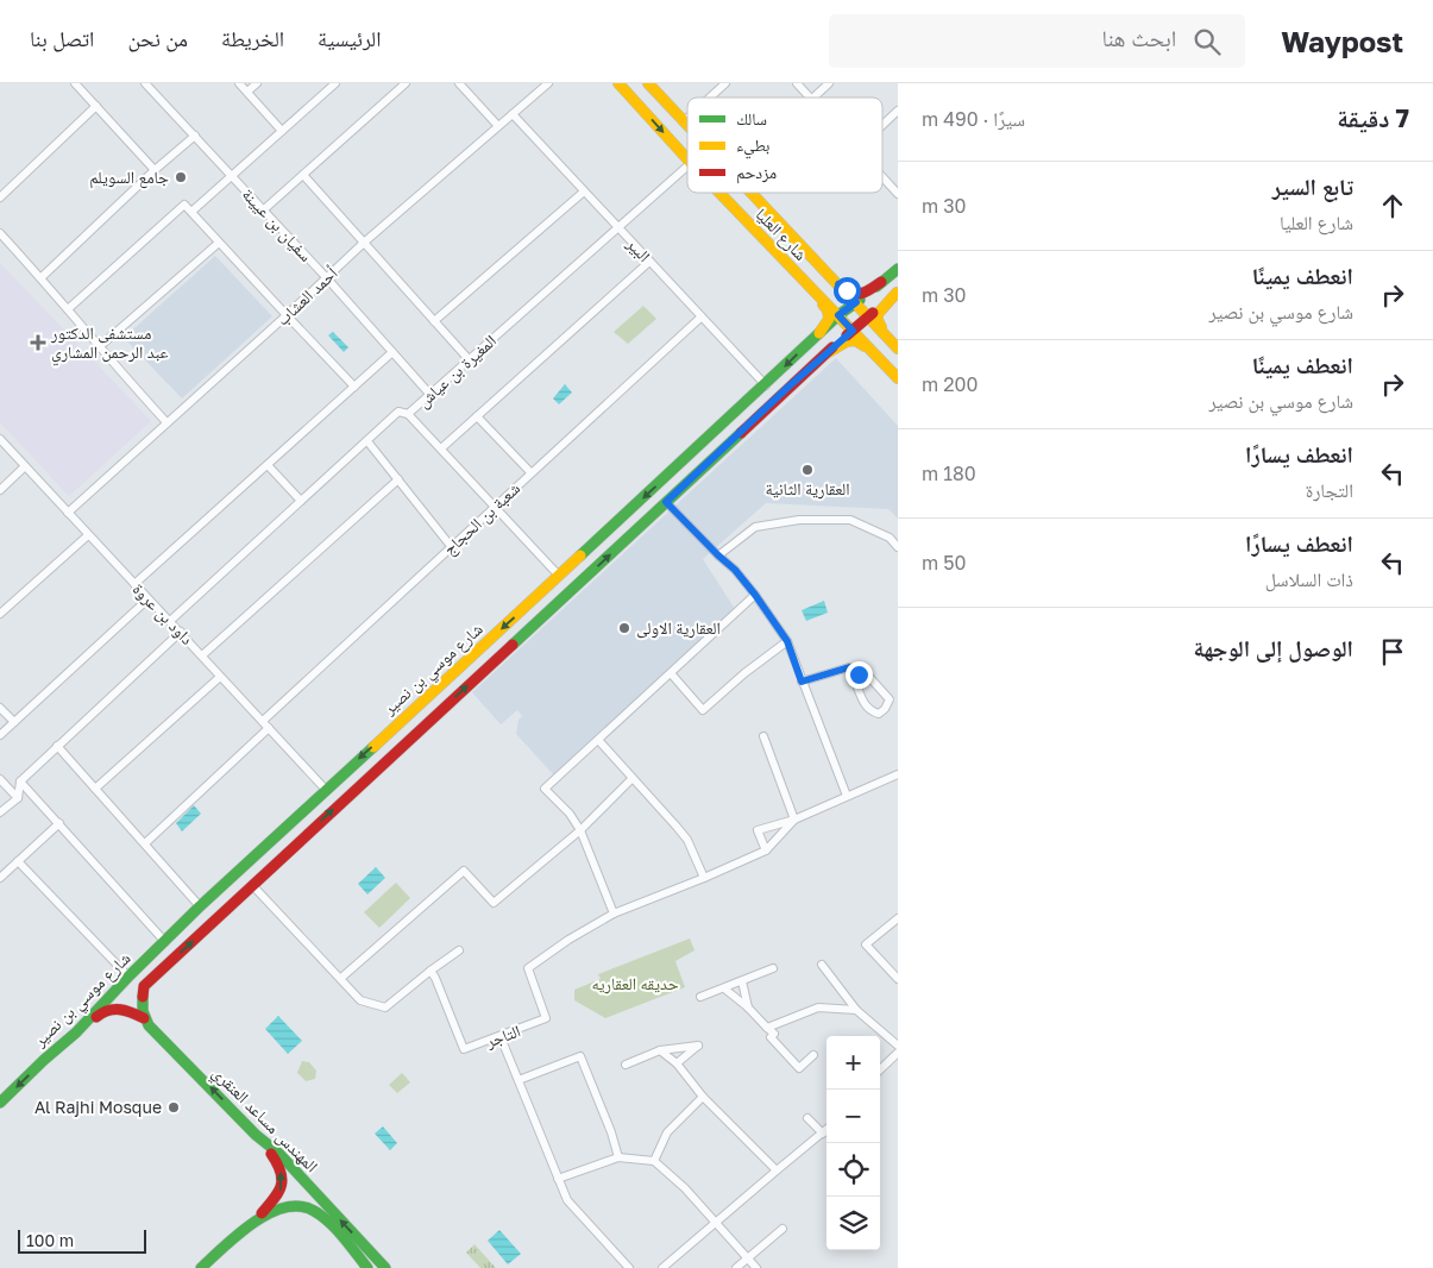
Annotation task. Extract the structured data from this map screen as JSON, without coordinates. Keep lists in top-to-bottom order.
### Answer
{
  "streets": {
    "street": [
      "سفيان بن عيينة",
      "شارع العليا",
      "البير",
      "أحمد العشاب",
      "المغيرة بن عياش",
      "شعبة بن الحجاج",
      "داود بن عروة",
      "شارع موسي بن نصير",
      "التاجر",
      "المهندس مساعد العنقري"
    ]
  },
  "crossings": [
    ["سفيان بن عيينة", "أحمد العشاب"],
    ["سفيان بن عيينة", "المغيرة بن عياش"],
    ["شارع العليا", "شارع موسي بن نصير"],
    ["البير", "أحمد العشاب"],
    ["البير", "المغيرة بن عياش"],
    ["البير", "شعبة بن الحجاج"],
    ["البير", "شارع موسي بن نصير"],
    ["أحمد العشاب", "داود بن عروة"],
    ["المغيرة بن عياش", "داود بن عروة"],
    ["شعبة بن الحجاج", "داود بن عروة"],
    ["داود بن عروة", "شارع موسي بن نصير"],
    ["شارع موسي بن نصير", "المهندس مساعد العنقري"]
  ],
  "one_way": ["المهندس مساعد العنقري"],
  "parks": ["حديقه العقاريه"],
  "places": {
    "other": [
      "جامع السويلم",
      "العقارية الثانية",
      "العقارية الاولى",
      "Al Rajhi Mosque"
    ],
    "health": ["مستشفى الدكتور عبد الرحمن المشاري"]
  },
  "legend": ["سالك", "بطيء", "مزدحم"],
  "scale_bar": "100 m",
  "page": {
    "header": "Waypost",
    "search": "ابحث هنا",
    "nav": [
      "الرئيسية",
      "الخريطة",
      "من نحن",
      "اتصل بنا"
    ],
    "heading": ["7 دقيقة", "سيرًا · 490 m"],
    "list": [
      ["تابع السير", "شارع العليا", "30 m"],
      ["انعطف يمينًا", "شارع موسي بن نصير", "30 m"],
      ["انعطف يمينًا", "شارع موسي بن نصير", "200 m"],
      ["انعطف يسارًا", "التجارة", "180 m"],
      ["انعطف يسارًا", "ذات السلاسل", "50 m"],
      "الوصول إلى الوجهة"
    ],
    "map_buttons": ["+", "−"],
    "scale": "100 m"
  }
}
